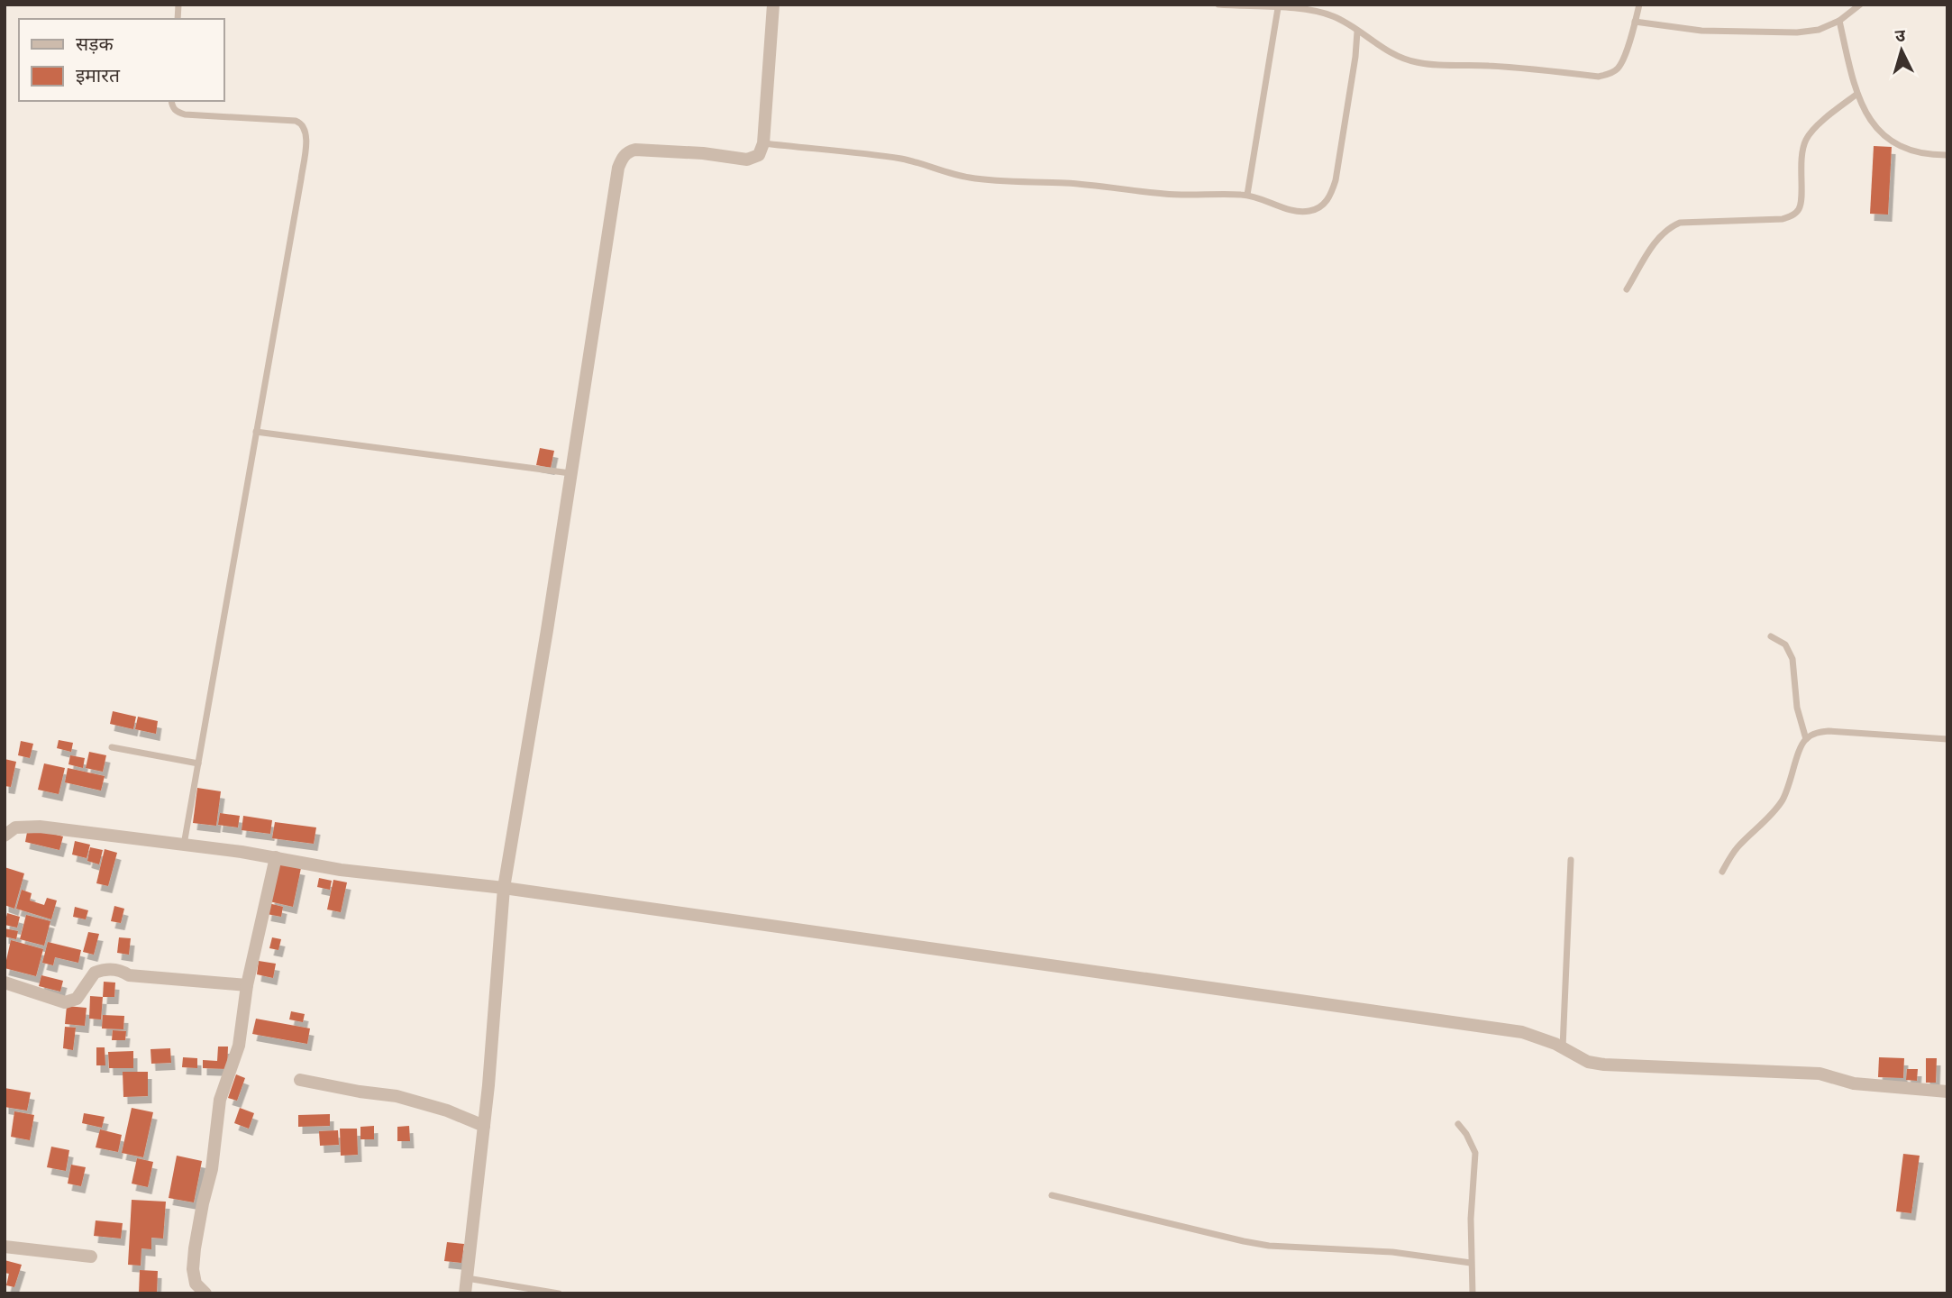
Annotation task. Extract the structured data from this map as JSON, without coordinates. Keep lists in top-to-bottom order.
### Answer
{
  "legend": ["सड़क", "इमारत"],
  "north": "top"
}
